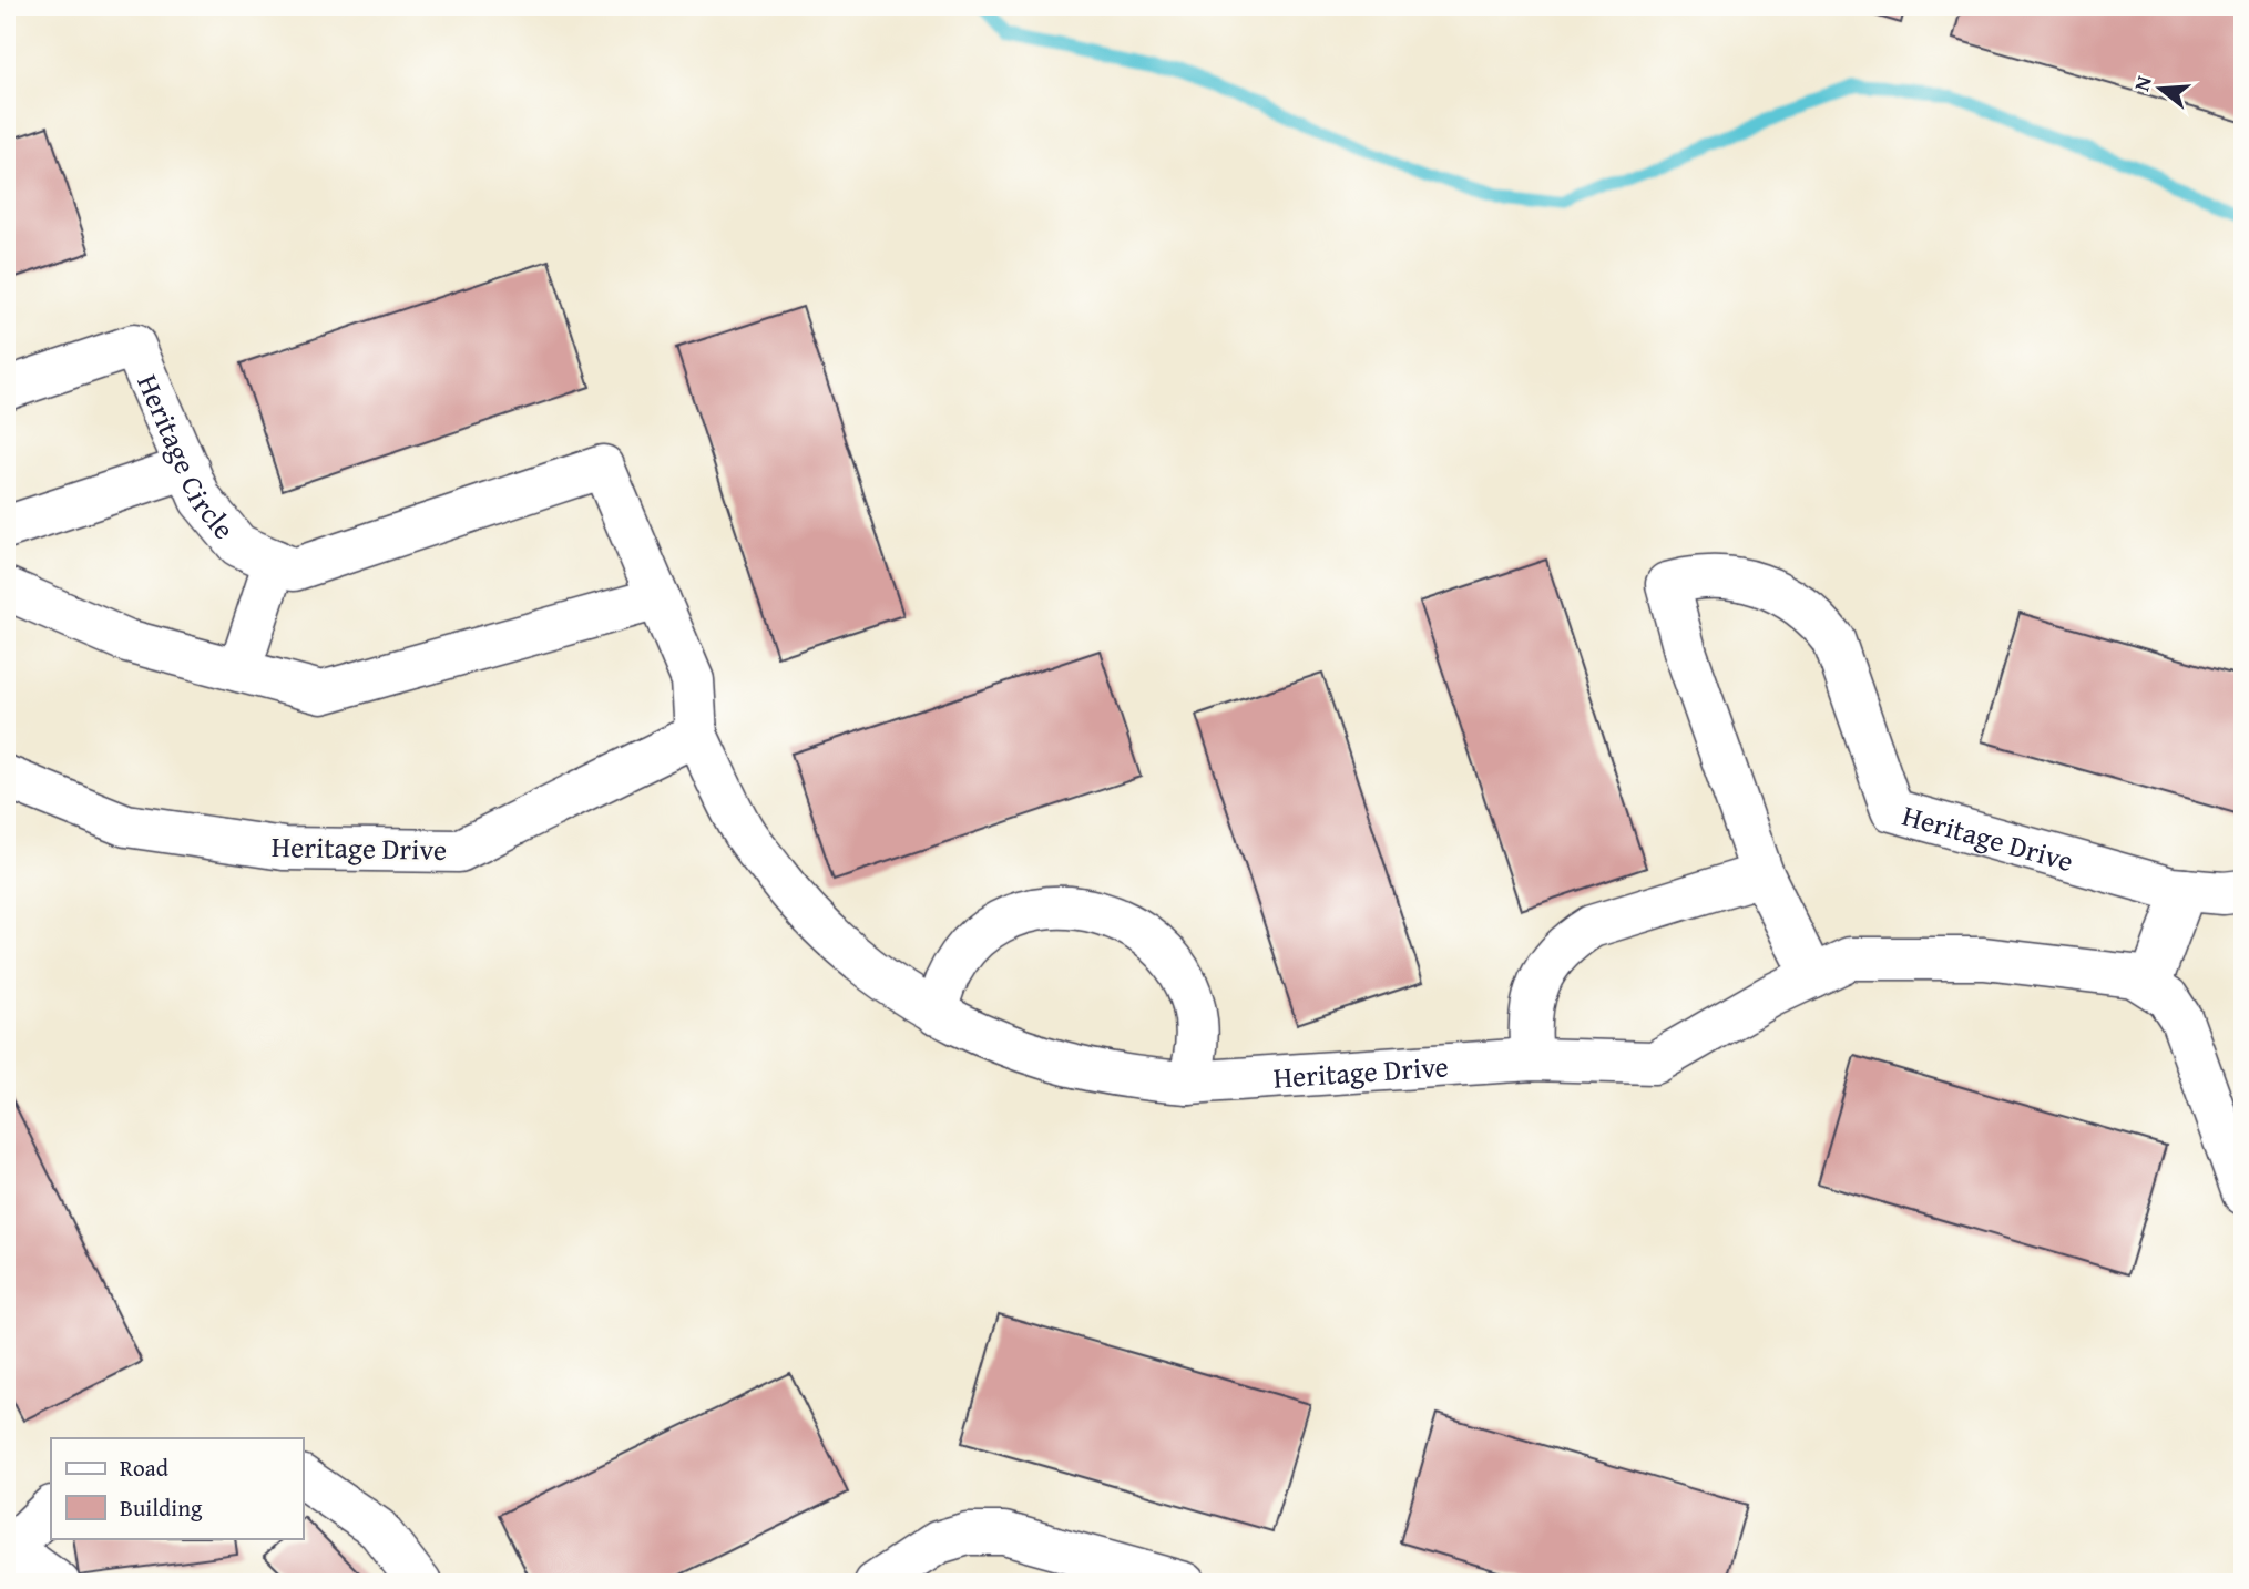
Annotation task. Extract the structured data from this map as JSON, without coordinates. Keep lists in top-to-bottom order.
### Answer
{
  "streets": {
    "street": ["Heritage Circle", "Heritage Drive"]
  },
  "crossings": [
    ["Heritage Circle", "Heritage Drive"]
  ],
  "legend": ["Road", "Building"],
  "north": "left"
}
